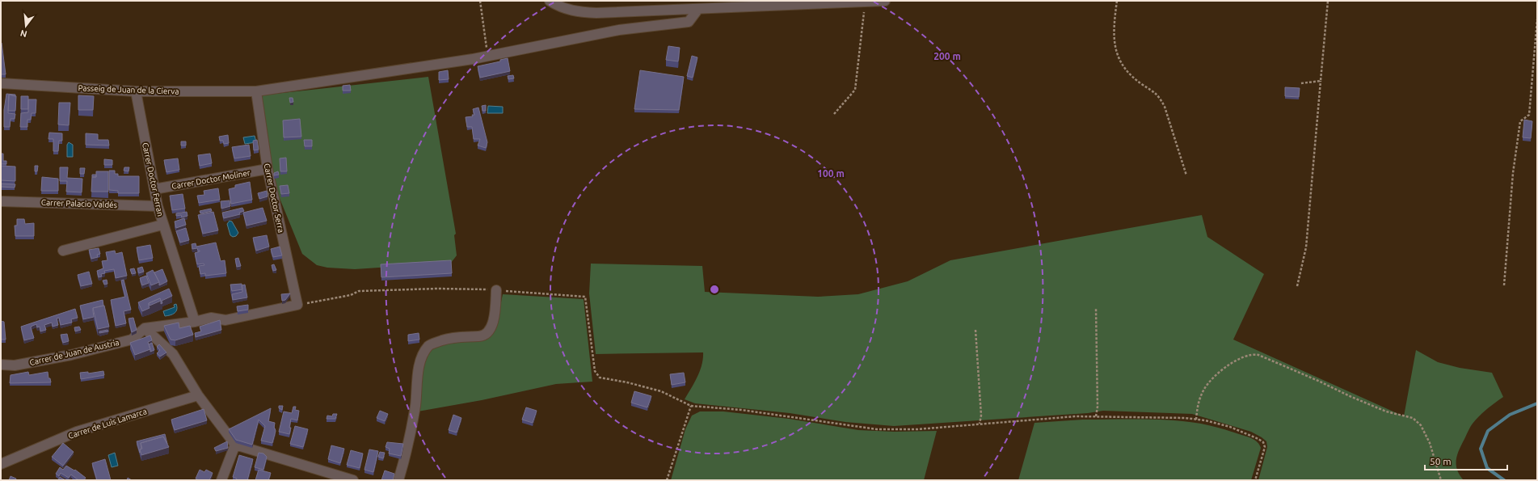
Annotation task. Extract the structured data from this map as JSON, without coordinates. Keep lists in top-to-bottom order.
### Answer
{
  "streets": {
    "street": [
      "Passeig de Juan de la Cierva",
      "Carrer Doctor Ferran",
      "Carrer Doctor Moliner",
      "Carrer Doctor Serra",
      "Carrer Palacio Valdés",
      "Carrer de Juan de Austria",
      "Carrer de Luis Lamarca"
    ]
  },
  "crossings": [
    ["Passeig de Juan de la Cierva", "Carrer Doctor Ferran"],
    ["Passeig de Juan de la Cierva", "Carrer Doctor Serra"],
    ["Carrer Doctor Ferran", "Carrer Doctor Moliner"],
    ["Carrer Doctor Ferran", "Carrer Palacio Valdés"],
    ["Carrer Doctor Moliner", "Carrer Doctor Serra"]
  ],
  "scale_bar": "50 m",
  "north": "bottom",
  "rings": ["200 m", "100 m"]
}
